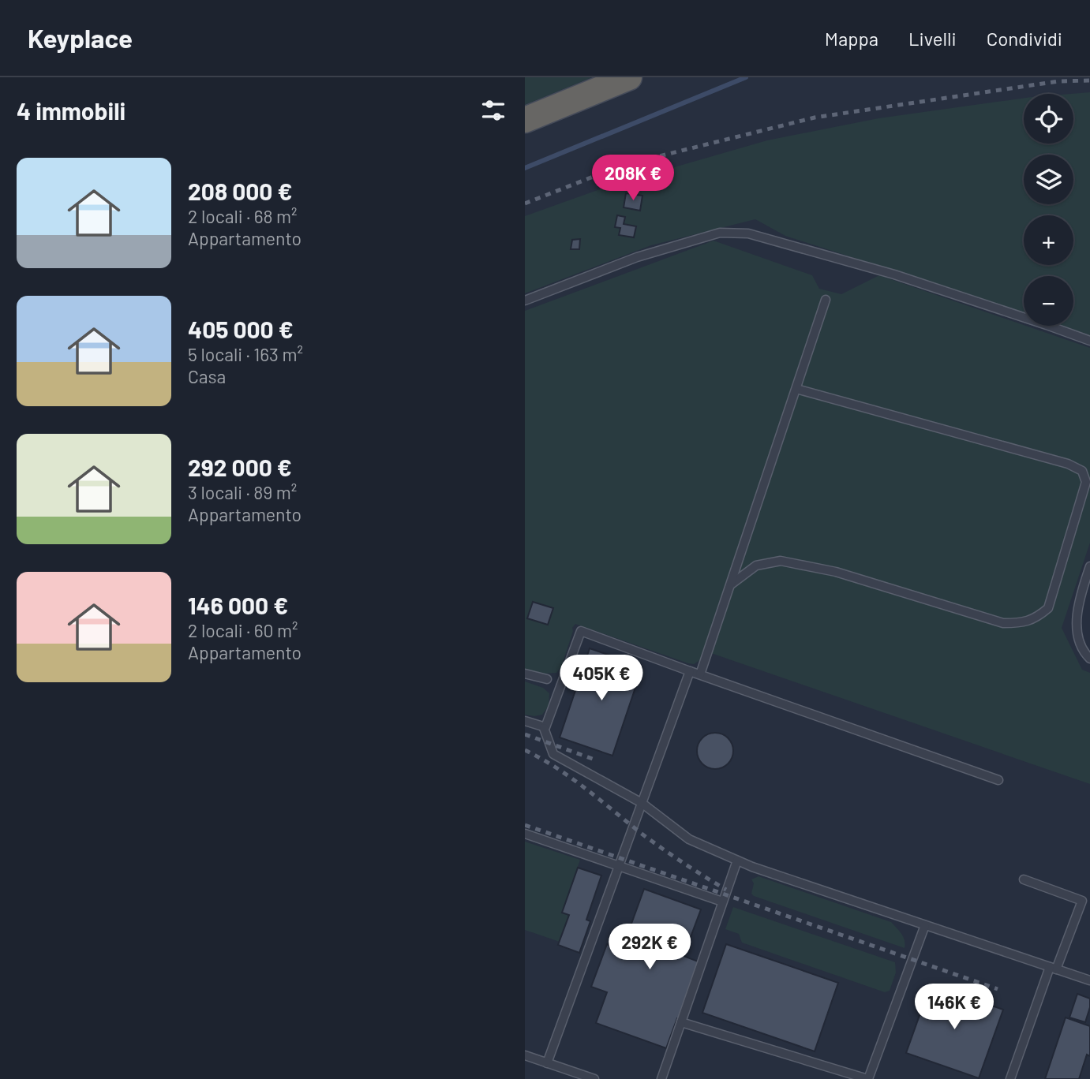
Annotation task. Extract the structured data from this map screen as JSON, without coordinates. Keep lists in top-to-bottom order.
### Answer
{
  "page": {
    "header": "Keyplace",
    "nav": ["Mappa", "Livelli", "Condividi"],
    "heading": "4 immobili",
    "map_buttons": ["+", "−"],
    "list": [
      {
        "name": "208 000 €",
        "note": "2 locali · 68 m² · Appartamento"
      },
      {
        "name": "405 000 €",
        "note": "5 locali · 163 m² · Casa"
      },
      {
        "name": "292 000 €",
        "note": "3 locali · 89 m² · Appartamento"
      },
      {
        "name": "146 000 €",
        "note": "2 locali · 60 m² · Appartamento"
      }
    ],
    "price": [
      "208K €",
      "405K €",
      "292K €",
      "146K €"
    ]
  }
}
